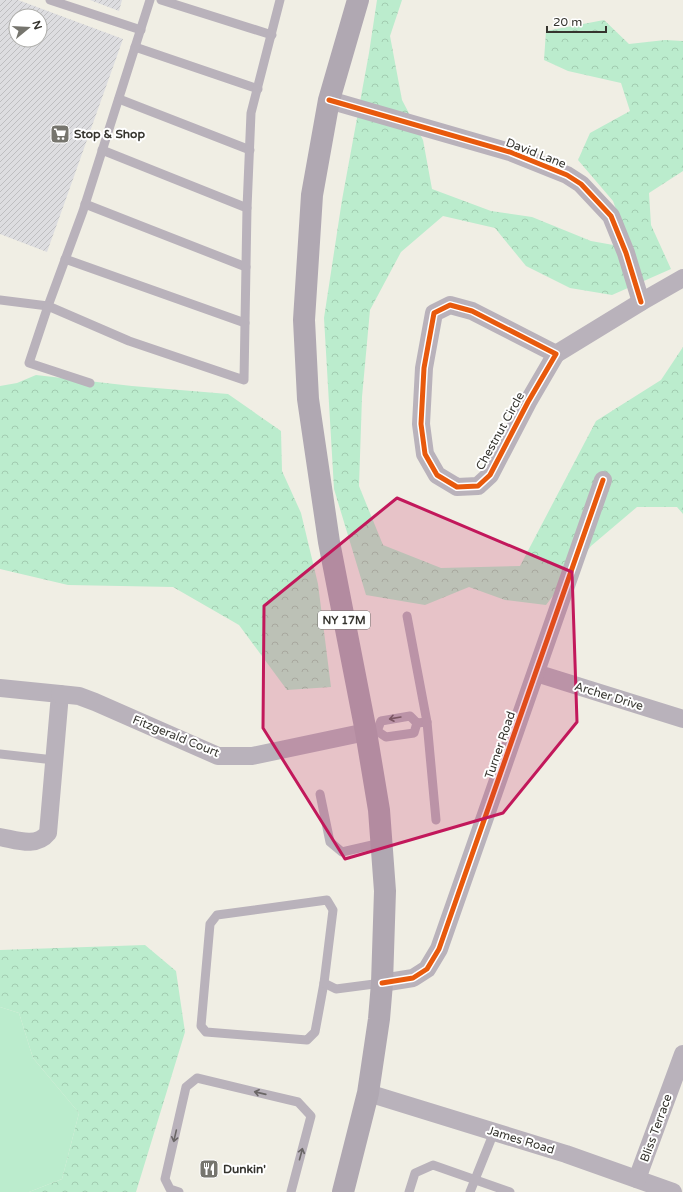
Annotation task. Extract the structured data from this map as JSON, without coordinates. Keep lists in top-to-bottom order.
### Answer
{
  "streets": {
    "main road": ["NY 17M"],
    "street": [
      "David Lane",
      "Chestnut Circle",
      "Archer Drive",
      "Fitzgerald Court",
      "Turner Road",
      "Bliss Terrace",
      "James Road"
    ]
  },
  "crossings": [
    ["David Lane", "Chestnut Circle"],
    ["David Lane", "NY 17M"],
    ["NY 17M", "Fitzgerald Court"],
    ["NY 17M", "Turner Road"],
    ["NY 17M", "James Road"],
    ["Archer Drive", "Turner Road"],
    ["Bliss Terrace", "James Road"]
  ],
  "places": {
    "supermarket": ["Stop & Shop"],
    "restaurant": ["Dunkin'"]
  },
  "scale_bar": "20 m",
  "north": "right"
}
